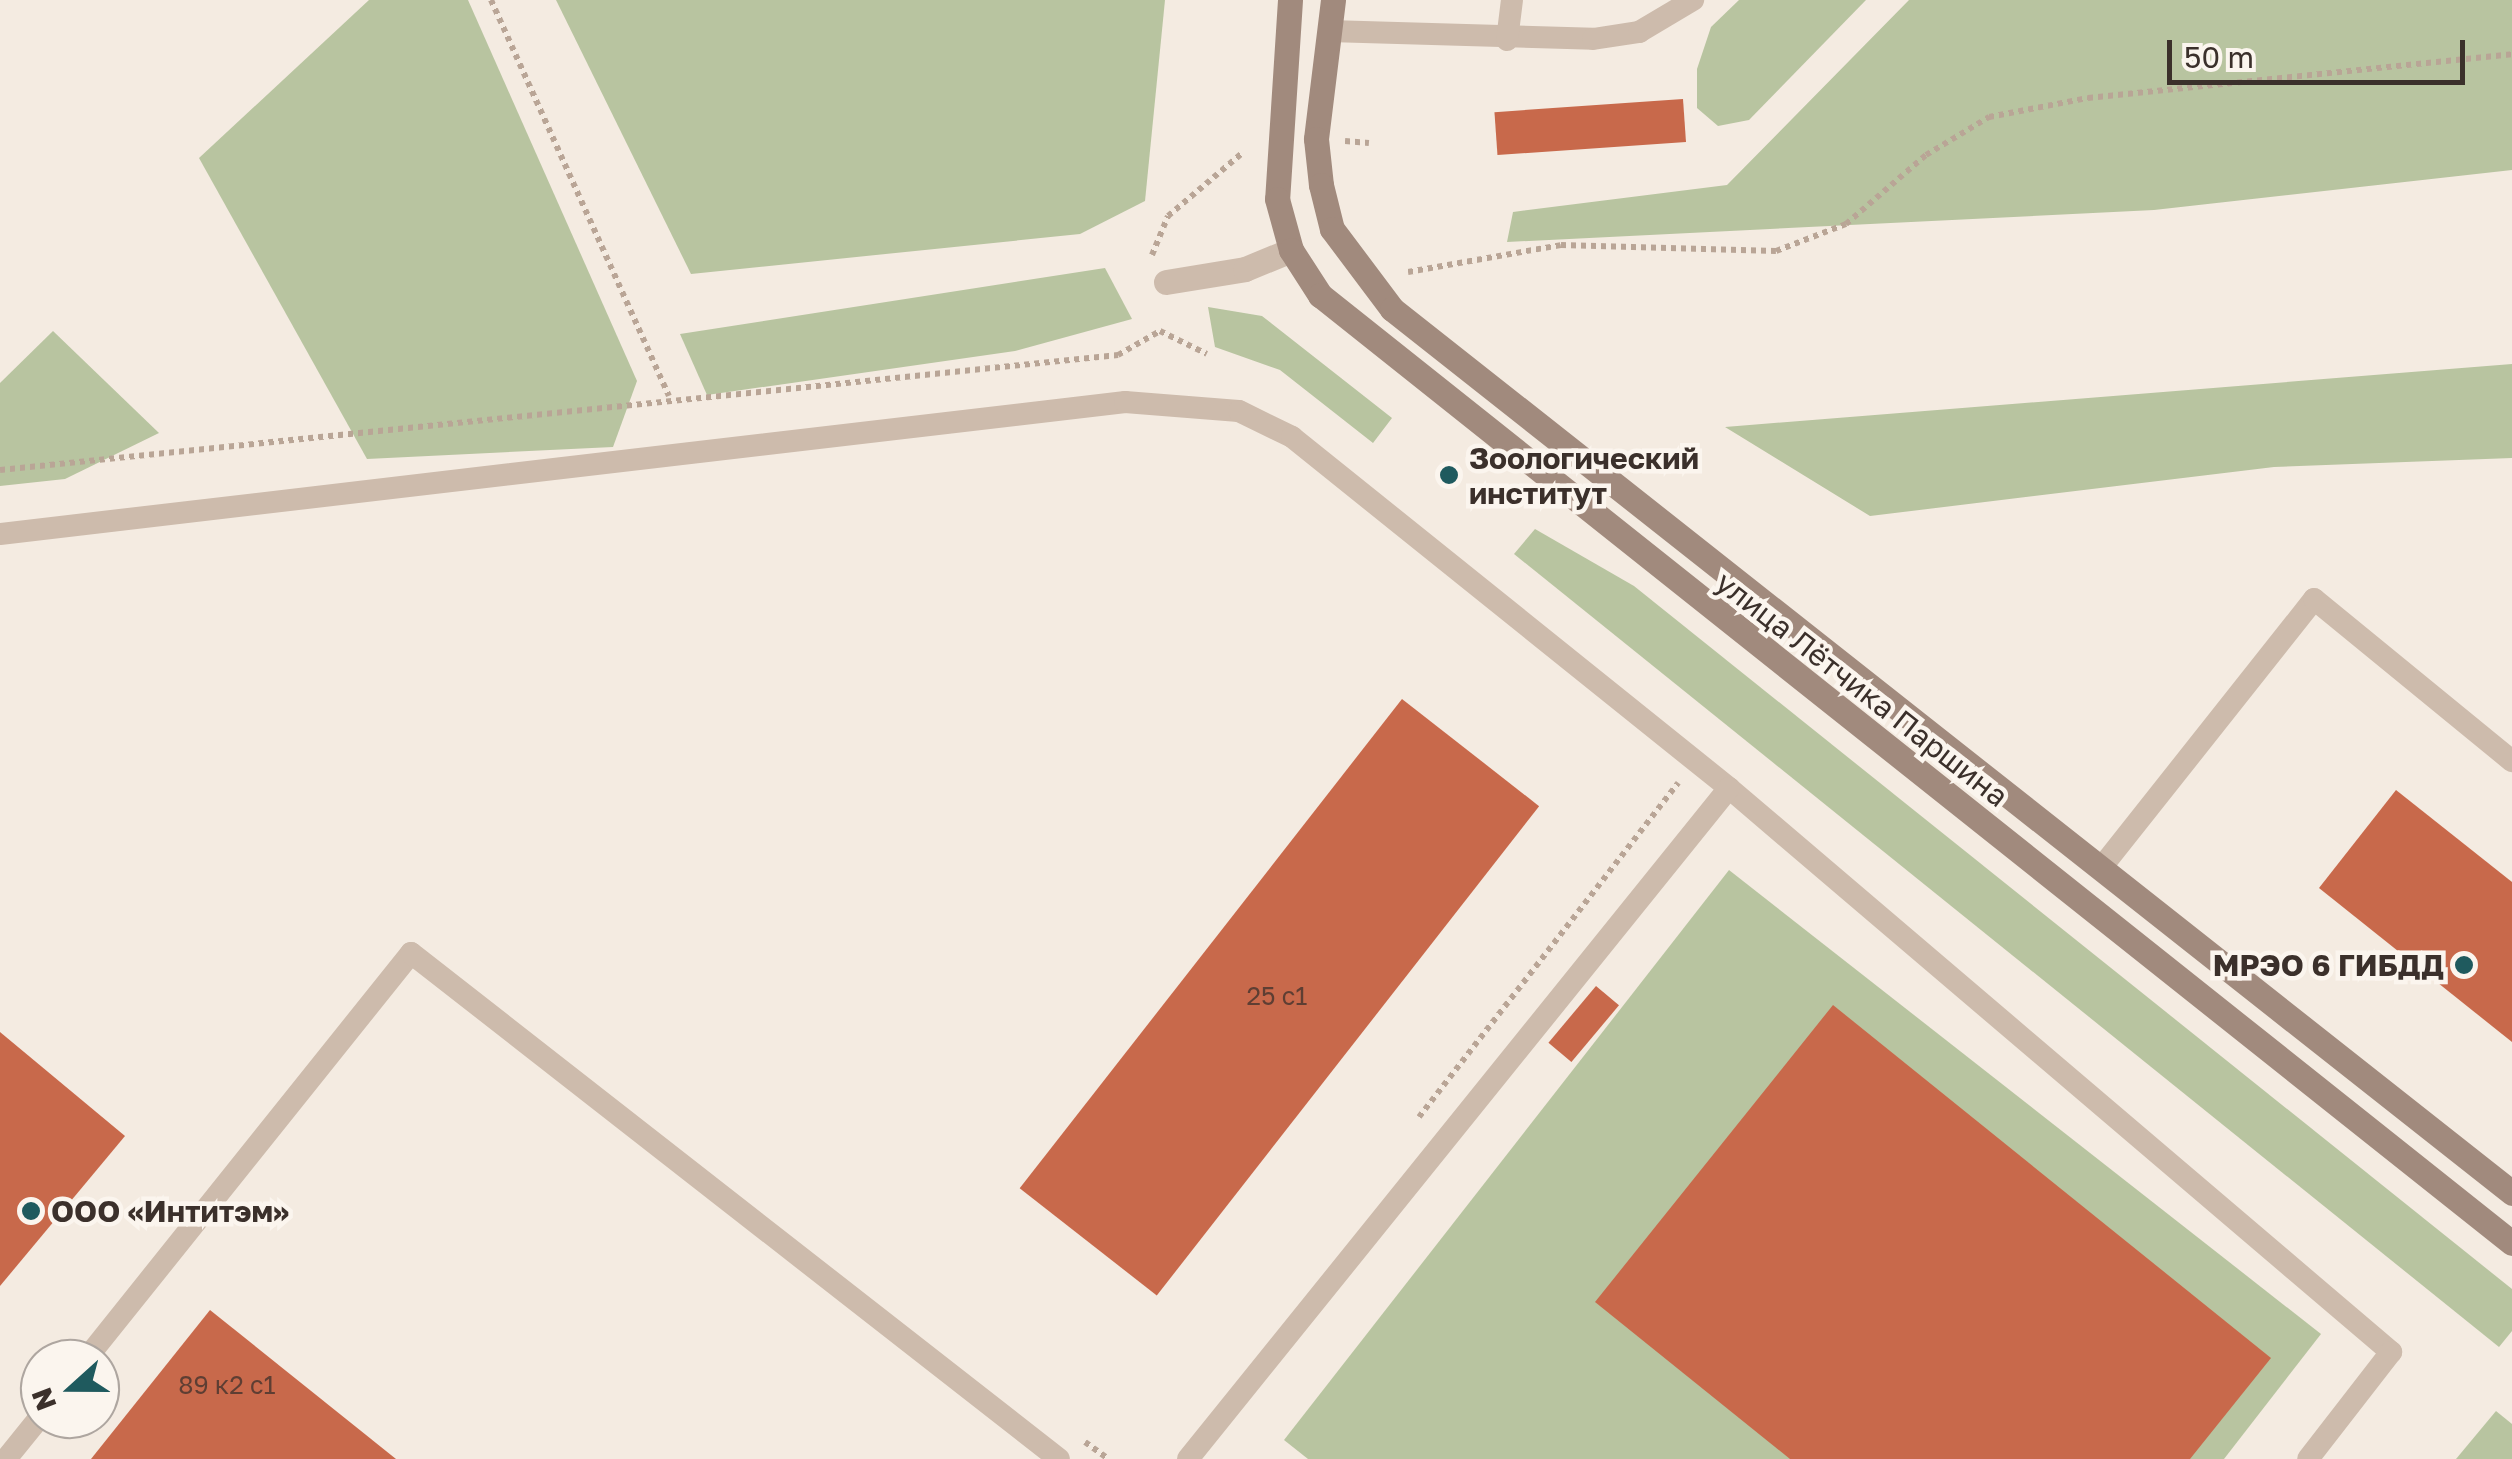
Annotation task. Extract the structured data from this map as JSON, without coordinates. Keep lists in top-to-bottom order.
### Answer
{
  "streets": {
    "street": ["улица Лётчика Паршина"]
  },
  "places": ["Зоологический институт", "МРЭО 6 ГИБДД", "ООО «Интитэм»"],
  "house_numbers": ["25 с1", "89 к2 с1"],
  "scale_bar": "50 m",
  "north": "left"
}
